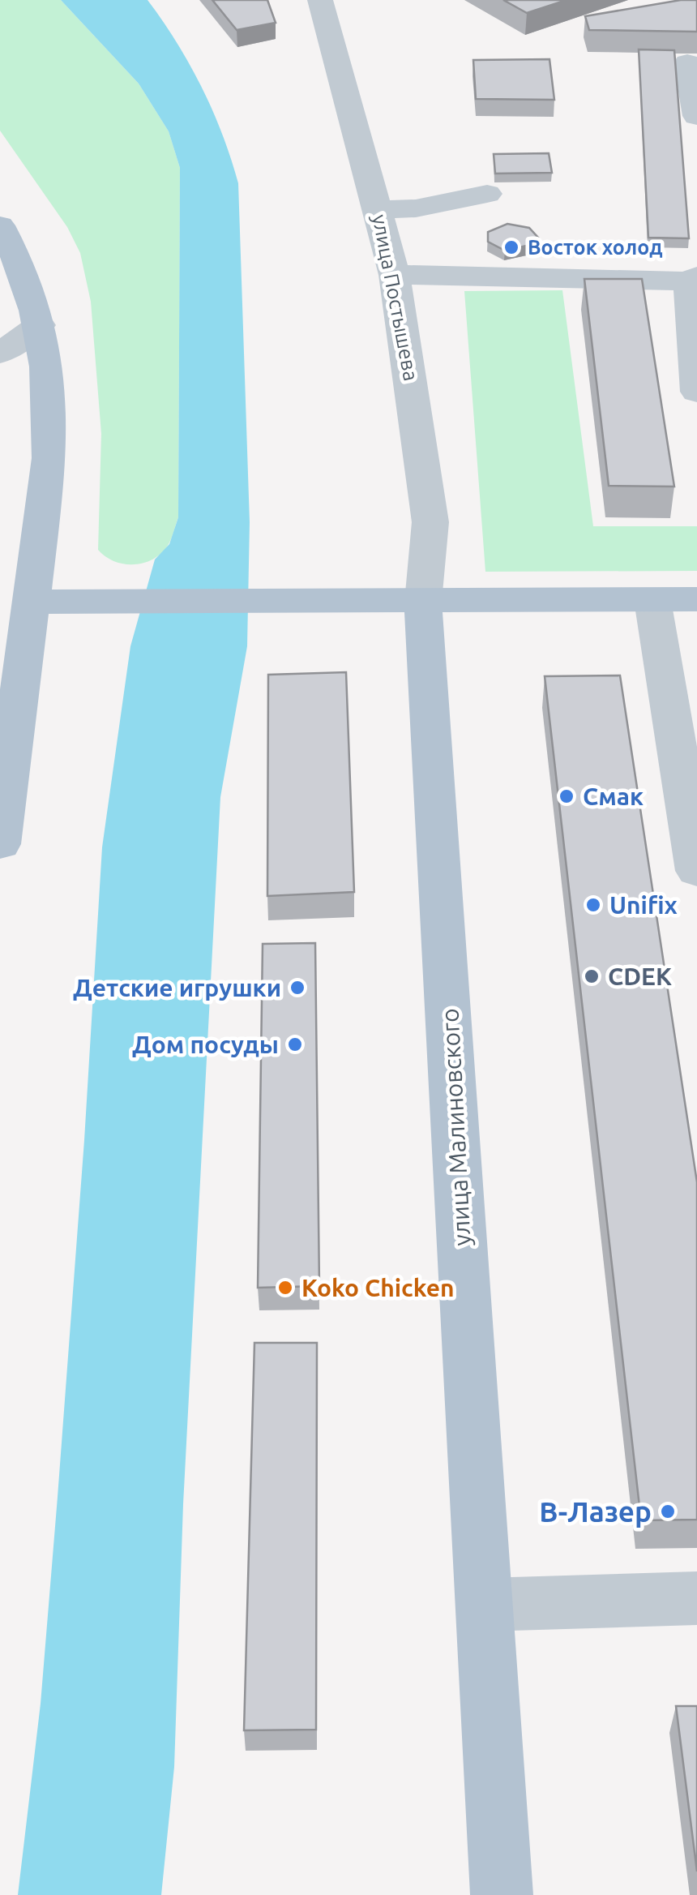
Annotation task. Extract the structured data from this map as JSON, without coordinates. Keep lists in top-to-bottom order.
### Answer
{
  "streets": {
    "main road": ["улица Малиновского"],
    "street": ["улица Постышева"]
  },
  "crossings": [
    ["улица Постышева", "улица Малиновского"]
  ],
  "places": [
    "Восток холод",
    "Смак",
    "Unifix",
    "CDEK",
    "Детские игрушки",
    "Дом посуды",
    "Koko Chicken",
    "В-Лазер"
  ]
}
